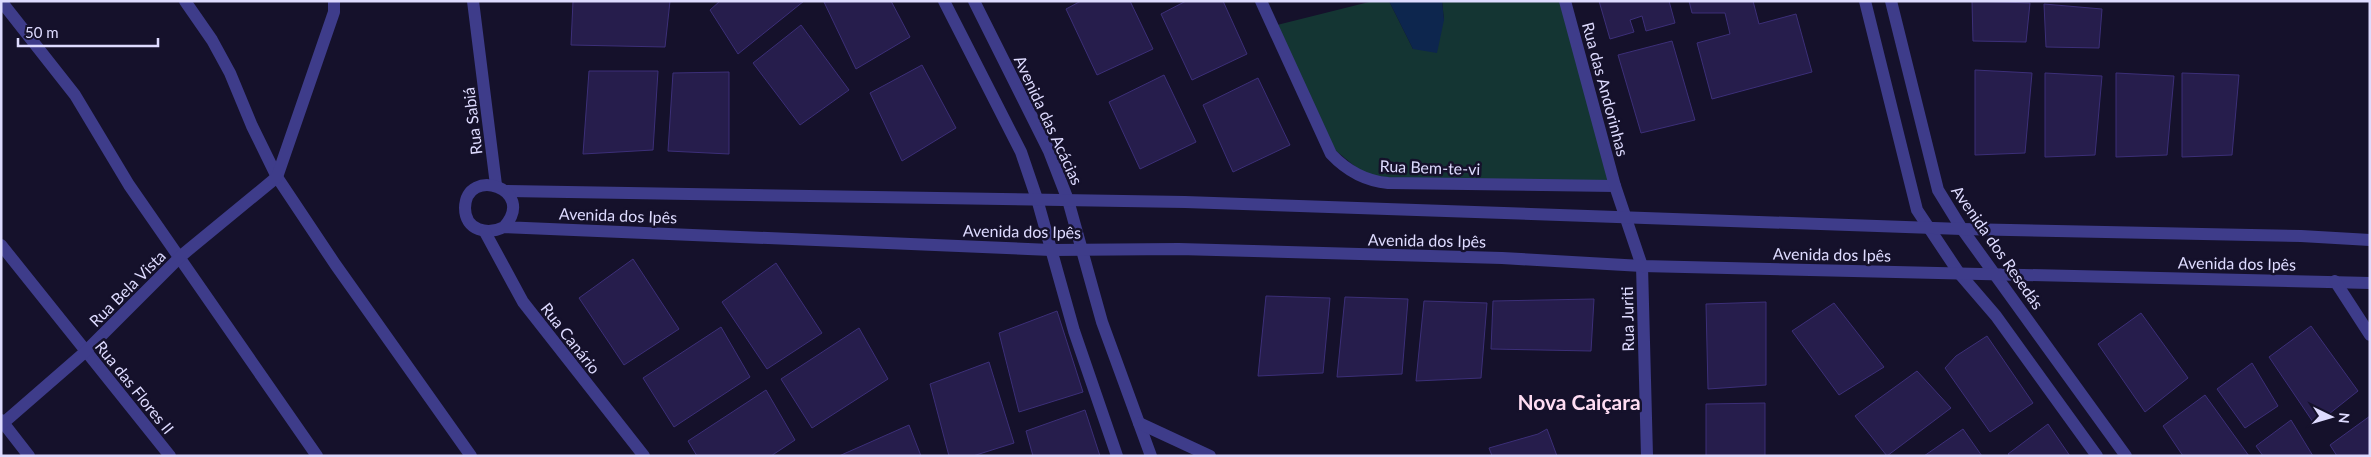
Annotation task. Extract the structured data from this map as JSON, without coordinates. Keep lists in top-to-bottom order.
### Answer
{
  "streets": {
    "street": [
      "Rua das Andorinhas",
      "Avenida das Acácias",
      "Rua Sabiá",
      "Rua Bem-te-vi",
      "Avenida dos Ipês",
      "Avenida dos Resedás",
      "Rua Bela Vista",
      "Rua Juriti",
      "Rua Canário",
      "Rua das Flores II"
    ]
  },
  "crossings": [
    ["Rua das Andorinhas", "Rua Bem-te-vi"],
    ["Rua das Andorinhas", "Rua Juriti"],
    ["Avenida das Acácias", "Avenida dos Ipês"],
    ["Rua Sabiá", "Avenida dos Ipês"],
    ["Rua Sabiá", "Rua Canário"],
    ["Rua Bem-te-vi", "Rua Juriti"],
    ["Avenida dos Ipês", "Avenida dos Resedás"],
    ["Avenida dos Ipês", "Rua Juriti"],
    ["Avenida dos Ipês", "Rua Canário"],
    ["Rua Bela Vista", "Rua das Flores II"]
  ],
  "districts": ["Nova Caiçara"],
  "scale_bar": "50 m",
  "north": "right"
}
